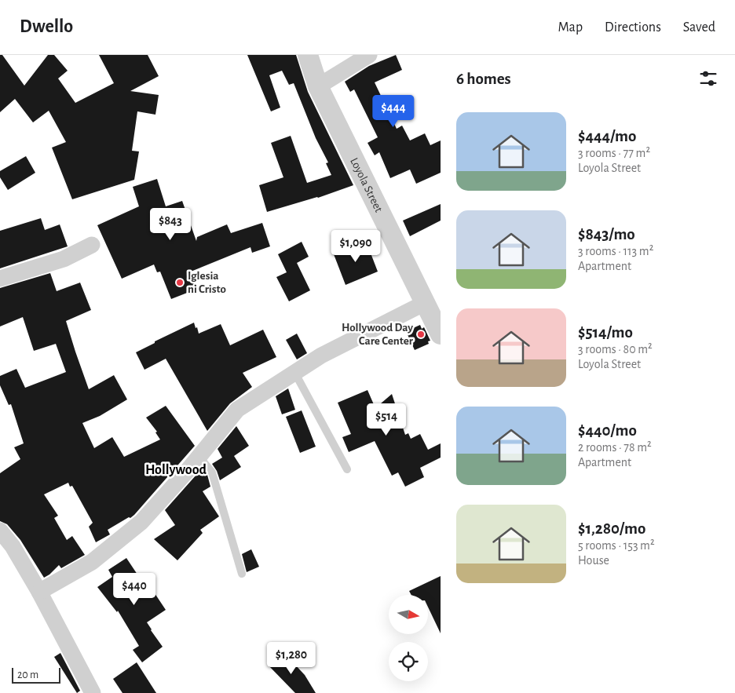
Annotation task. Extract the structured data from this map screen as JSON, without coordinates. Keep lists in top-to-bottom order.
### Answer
{
  "streets": {
    "street": ["Loyola Street"]
  },
  "districts": ["Hollywood"],
  "places": ["Iglesia ni Cristo", "Hollywood Day Care Center"],
  "scale_bar": "20 m",
  "north": "right",
  "page": {
    "header": "Dwello",
    "nav": ["Map", "Directions", "Saved"],
    "heading": "6 homes",
    "price": [
      "$444",
      "$843",
      "$1,090",
      "$514",
      "$440",
      "$1,280"
    ],
    "list": [
      {
        "name": "$444/mo",
        "note": "3 rooms · 77 m² · Loyola Street"
      },
      {
        "name": "$843/mo",
        "note": "3 rooms · 113 m² · Apartment"
      },
      {
        "name": "$514/mo",
        "note": "3 rooms · 80 m² · Loyola Street"
      },
      {
        "name": "$440/mo",
        "note": "2 rooms · 78 m² · Apartment"
      },
      {
        "name": "$1,280/mo",
        "note": "5 rooms · 153 m² · House"
      }
    ],
    "scale": "20 m"
  }
}
